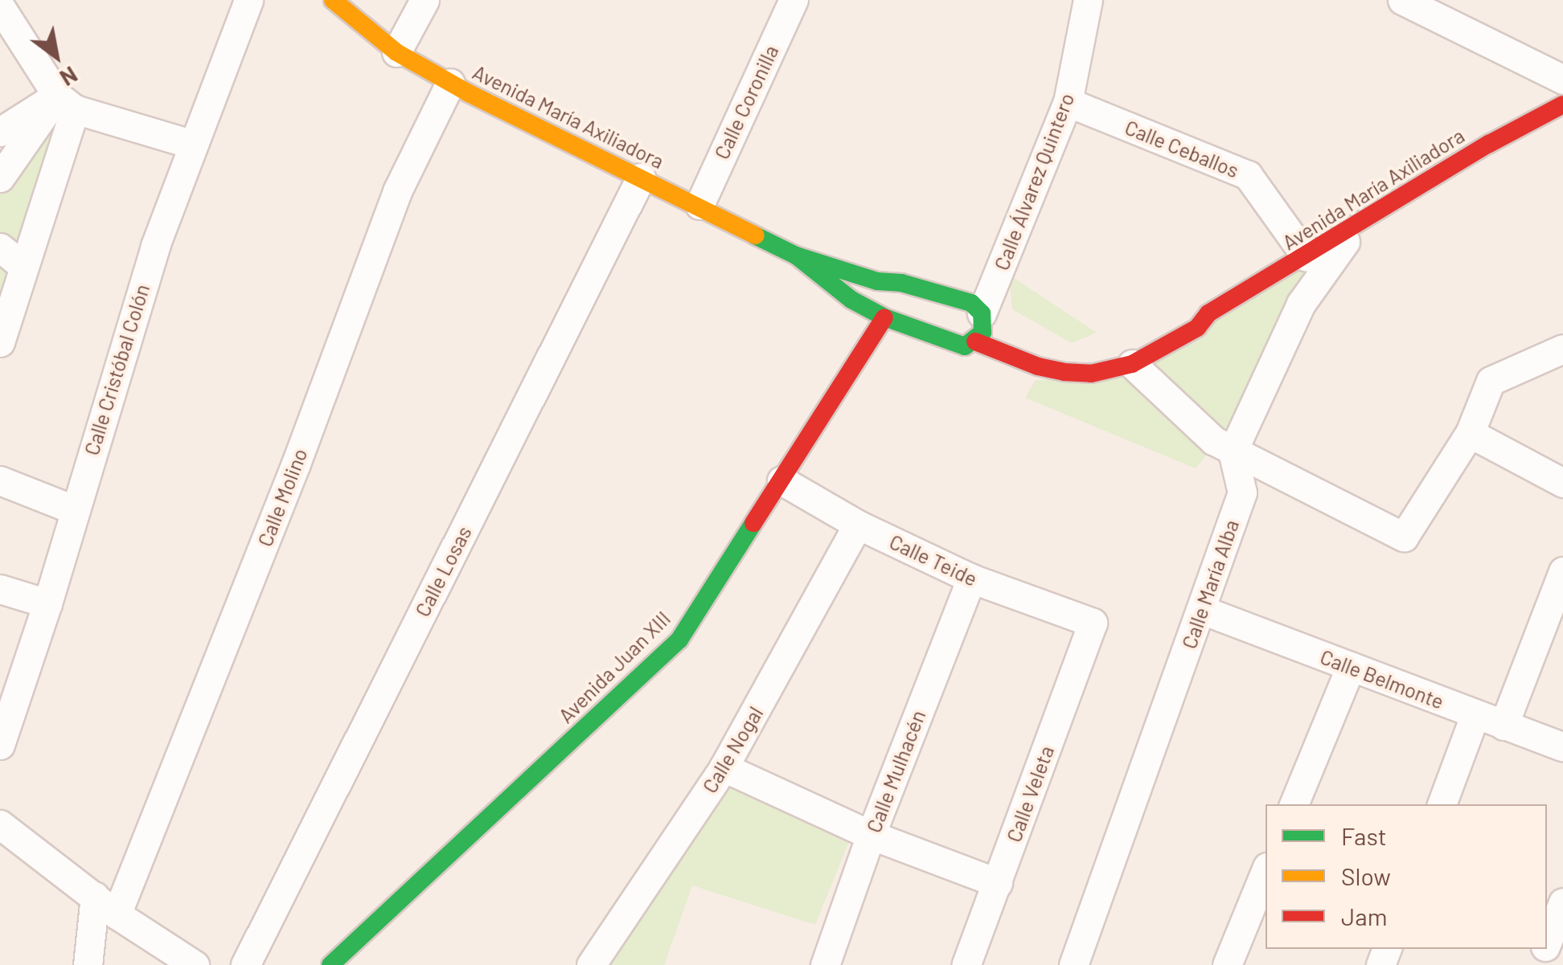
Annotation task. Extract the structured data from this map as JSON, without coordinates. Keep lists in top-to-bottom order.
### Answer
{
  "streets": {
    "street": [
      "Calle Coronilla",
      "Avenida María Axiliadora",
      "Calle Ceballos",
      "Calle Álvarez Quintero",
      "Calle Cristóbal Colón",
      "Calle Molino",
      "Calle Teide",
      "Calle Losas",
      "Calle María Alba",
      "Avenida Juan XIII",
      "Calle Belmonte",
      "Calle Nogal",
      "Calle Mulhacén",
      "Calle Veleta"
    ]
  },
  "crossings": [
    ["Calle Coronilla", "Avenida María Axiliadora"],
    ["Avenida María Axiliadora", "Calle Ceballos"],
    ["Avenida María Axiliadora", "Calle Álvarez Quintero"],
    ["Avenida María Axiliadora", "Calle Molino"],
    ["Avenida María Axiliadora", "Calle Losas"],
    ["Avenida María Axiliadora", "Avenida Juan XIII"],
    ["Calle Ceballos", "Calle Álvarez Quintero"],
    ["Calle Teide", "Avenida Juan XIII"],
    ["Calle Teide", "Calle Nogal"],
    ["Calle Teide", "Calle Mulhacén"],
    ["Calle Teide", "Calle Veleta"],
    ["Calle María Alba", "Calle Belmonte"]
  ],
  "legend": ["Fast", "Slow", "Jam"],
  "north": "bottom right"
}
